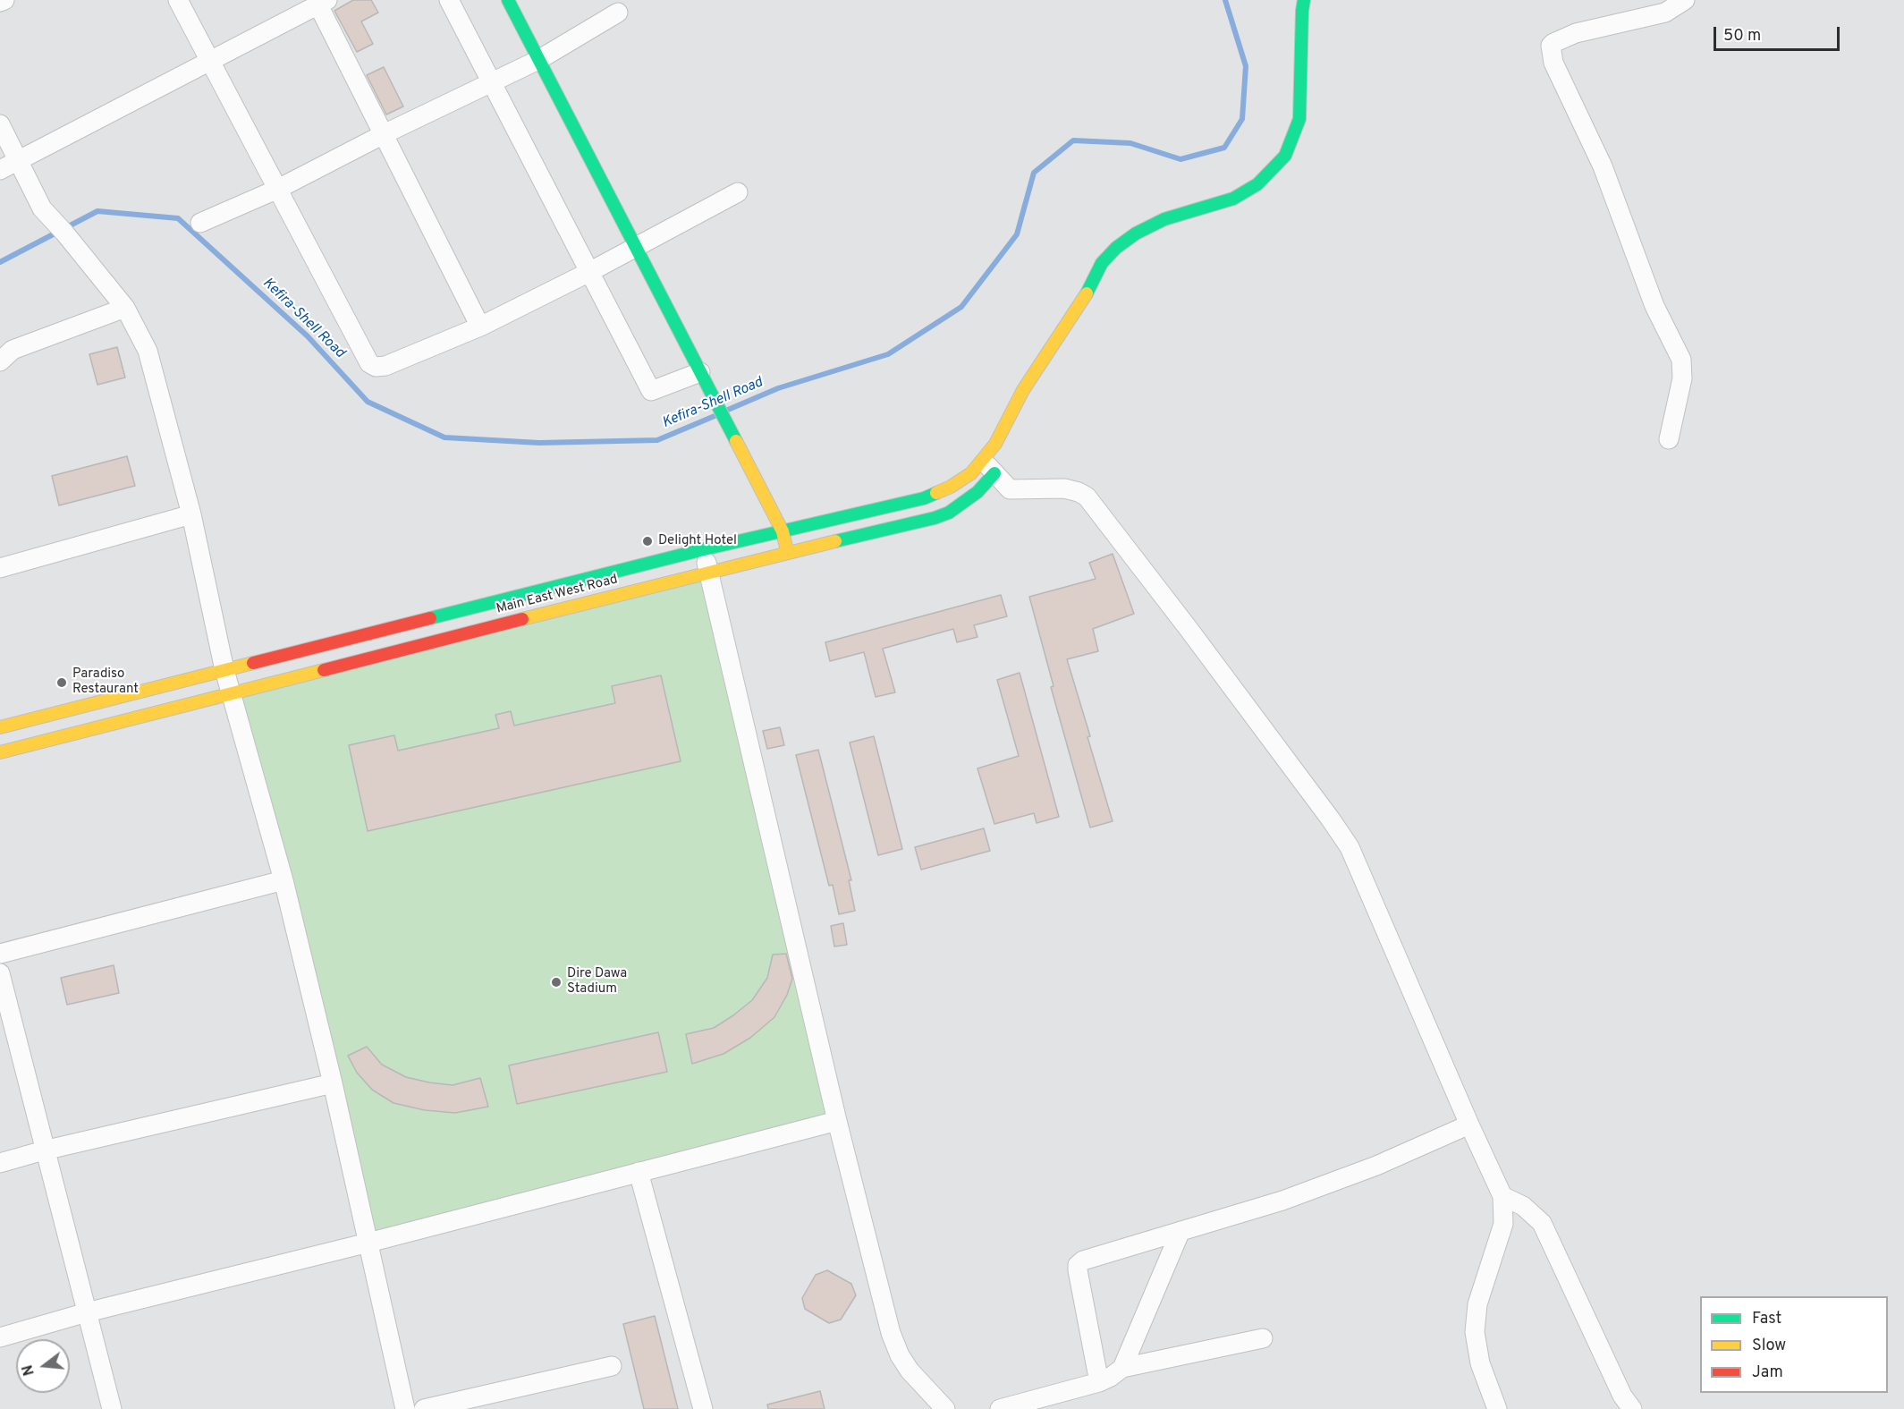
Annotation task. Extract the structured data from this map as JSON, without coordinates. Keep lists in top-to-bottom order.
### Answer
{
  "streets": {
    "main road": ["Main East West Road"]
  },
  "water": ["Kefira-Shell Road"],
  "places": ["Delight Hotel", "Paradiso Restaurant", "Dire Dawa Stadium"],
  "legend": ["Fast", "Slow", "Jam"],
  "scale_bar": "50 m",
  "north": "left"
}
